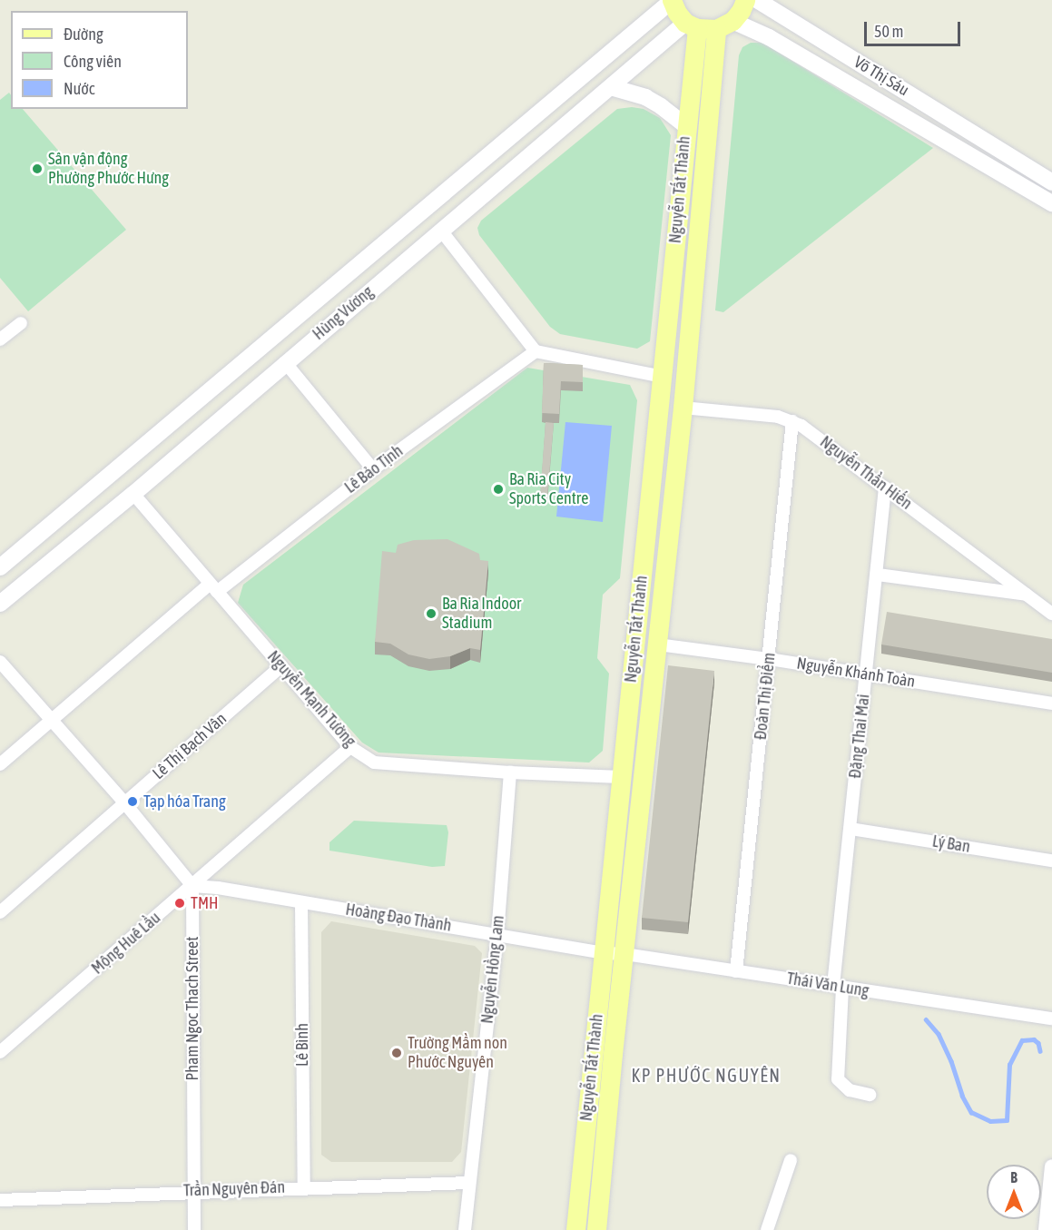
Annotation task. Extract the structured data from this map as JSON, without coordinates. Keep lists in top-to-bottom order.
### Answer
{
  "streets": {
    "main road": ["Võ Thị Sáu", "Nguyễn Tất Thành", "Hùng Vương"],
    "street": [
      "Lê Bảo Tịnh",
      "Nguyễn Thần Hiến",
      "Nguyễn Khánh Toàn",
      "Đoàn Thị Điểm",
      "Nguyễn Mạnh Tường",
      "Đặng Thai Mai",
      "Lê Thị Bạch Vân",
      "Lý Ban",
      "Hoàng Đạo Thành",
      "Mộng Huê Lầu",
      "Nguyễn Hồng Lam",
      "Thái Văn Lung",
      "Pham Ngoc Thach Street",
      "Lê Bình",
      "Trần Nguyên Đán"
    ]
  },
  "crossings": [
    ["Võ Thị Sáu", "Nguyễn Tất Thành"],
    ["Võ Thị Sáu", "Hùng Vương"],
    ["Nguyễn Tất Thành", "Hùng Vương"],
    ["Nguyễn Tất Thành", "Nguyễn Thần Hiến"],
    ["Nguyễn Tất Thành", "Nguyễn Khánh Toàn"],
    ["Nguyễn Tất Thành", "Nguyễn Mạnh Tường"],
    ["Nguyễn Tất Thành", "Hoàng Đạo Thành"],
    ["Nguyễn Tất Thành", "Thái Văn Lung"],
    ["Hùng Vương", "Nguyễn Mạnh Tường"],
    ["Lê Bảo Tịnh", "Nguyễn Mạnh Tường"],
    ["Nguyễn Thần Hiến", "Đoàn Thị Điểm"],
    ["Nguyễn Thần Hiến", "Đặng Thai Mai"],
    ["Nguyễn Khánh Toàn", "Đoàn Thị Điểm"],
    ["Nguyễn Khánh Toàn", "Đặng Thai Mai"],
    ["Đoàn Thị Điểm", "Thái Văn Lung"],
    ["Nguyễn Mạnh Tường", "Lê Thị Bạch Vân"],
    ["Nguyễn Mạnh Tường", "Mộng Huê Lầu"],
    ["Nguyễn Mạnh Tường", "Nguyễn Hồng Lam"],
    ["Đặng Thai Mai", "Lý Ban"],
    ["Đặng Thai Mai", "Thái Văn Lung"],
    ["Hoàng Đạo Thành", "Mộng Huê Lầu"],
    ["Hoàng Đạo Thành", "Nguyễn Hồng Lam"],
    ["Hoàng Đạo Thành", "Thái Văn Lung"],
    ["Hoàng Đạo Thành", "Pham Ngoc Thach Street"],
    ["Hoàng Đạo Thành", "Lê Bình"],
    ["Mộng Huê Lầu", "Pham Ngoc Thach Street"],
    ["Nguyễn Hồng Lam", "Trần Nguyên Đán"],
    ["Pham Ngoc Thach Street", "Trần Nguyên Đán"],
    ["Lê Bình", "Trần Nguyên Đán"]
  ],
  "districts": ["KP PHƯỚC NGUYÊN"],
  "places": [
    "Sân vận động Phường Phước Hưng",
    "Ba Ria City Sports Centre",
    "Ba Ria Indoor Stadium",
    "Tạp hóa Trang",
    "TMH",
    "Trường Mầm non Phước Nguyên"
  ],
  "legend": ["Đường", "Công viên", "Nước"],
  "scale_bar": "50 m",
  "north": "top"
}
